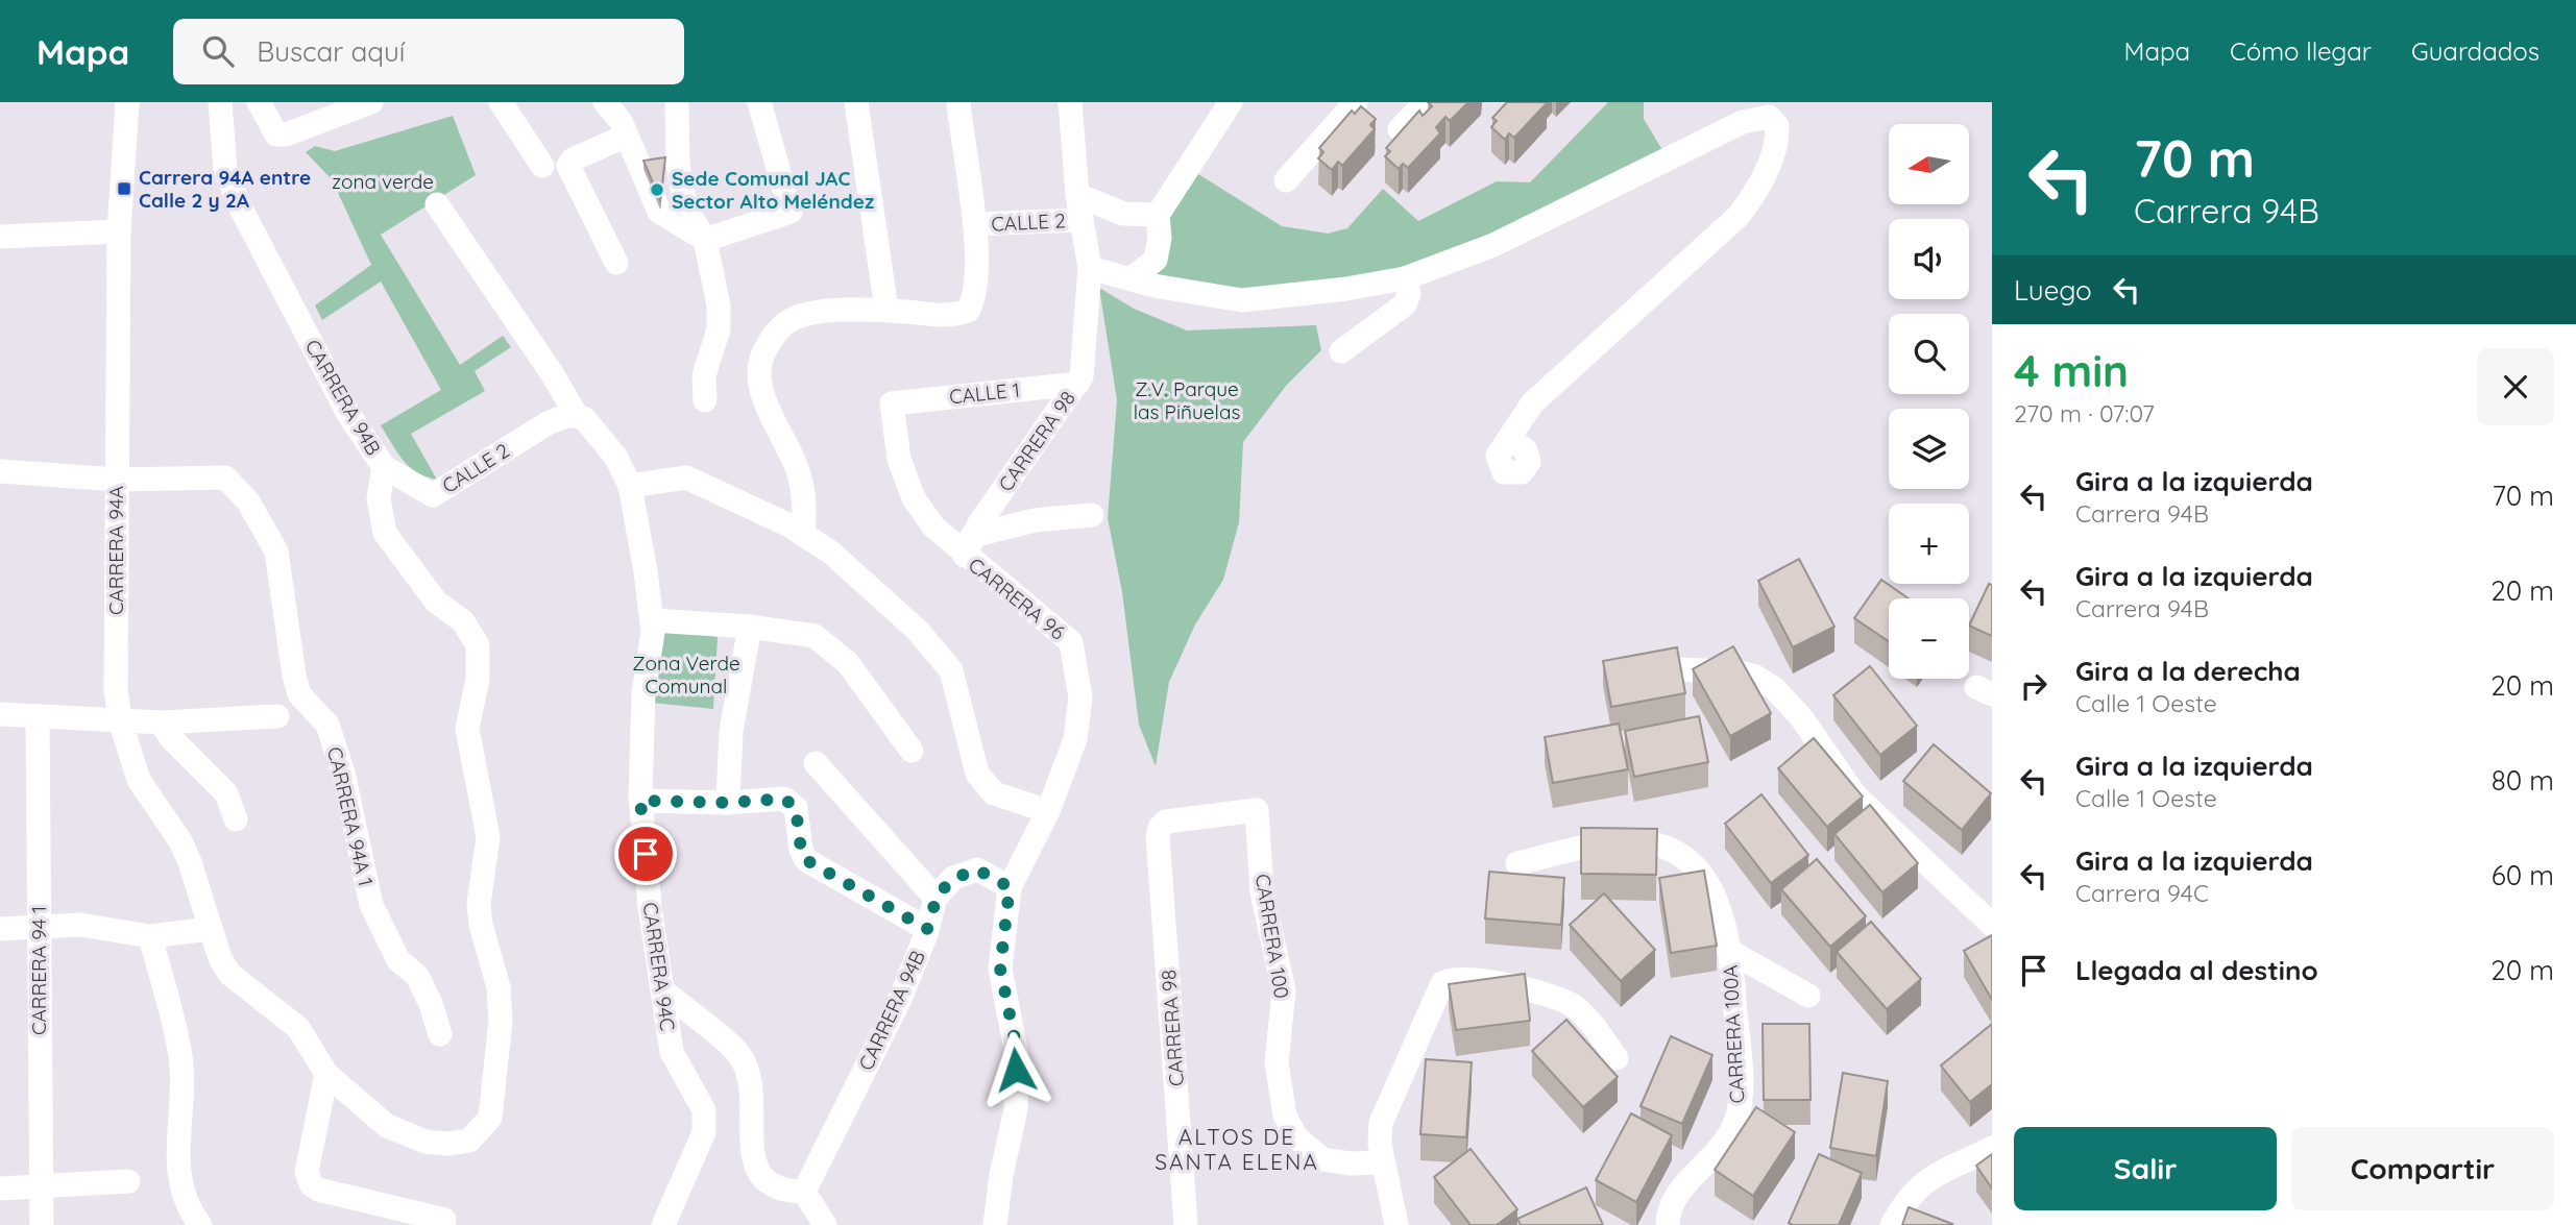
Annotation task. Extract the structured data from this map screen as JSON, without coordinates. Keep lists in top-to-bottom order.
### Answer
{
  "streets": {
    "street": [
      "CALLE 2",
      "CALLE 1",
      "CARRERA 94B",
      "CARRERA 98",
      "CARRERA 94A",
      "CARRERA 96",
      "CARRERA 94A 1",
      "CARRERA 100",
      "CARRERA 94C",
      "CARRERA 94 1",
      "CARRERA 100A"
    ]
  },
  "crossings": [
    ["CALLE 2", "CARRERA 94B"],
    ["CALLE 2", "CARRERA 98"],
    ["CALLE 2", "CARRERA 94C"],
    ["CALLE 1", "CARRERA 98"],
    ["CALLE 1", "CARRERA 96"],
    ["CARRERA 94B", "CARRERA 94A"],
    ["CARRERA 98", "CARRERA 96"],
    ["CARRERA 98", "CARRERA 100"],
    ["CARRERA 94A", "CARRERA 94A 1"]
  ],
  "districts": ["ALTOS DE SANTA ELENA"],
  "parks": ["zona verde", "Z.V. Parque las Piñuelas", "Zona Verde Comunal"],
  "places": {
    "transit": ["Carrera 94A entre Calle 2 y 2A"],
    "other": ["Sede Comunal JAC Sector Alto Meléndez"]
  },
  "north": "left",
  "page": {
    "header": "Mapa",
    "search": "Buscar aquí",
    "nav": ["Mapa", "Cómo llegar", "Guardados"],
    "turn": ["70 m", "Carrera 94B"],
    "map_buttons": ["+", "−"],
    "then": "Luego",
    "heading": ["4 min", "270 m · 07:07"],
    "list": [
      {
        "name": "Gira a la izquierda",
        "note": "Carrera 94B",
        "value": "70 m"
      },
      {
        "name": "Gira a la izquierda",
        "note": "Carrera 94B",
        "value": "20 m"
      },
      {
        "name": "Gira a la derecha",
        "note": "Calle 1 Oeste",
        "value": "20 m"
      },
      {
        "name": "Gira a la izquierda",
        "note": "Calle 1 Oeste",
        "value": "80 m"
      },
      {
        "name": "Gira a la izquierda",
        "note": "Carrera 94C",
        "value": "60 m"
      },
      {
        "name": "Llegada al destino",
        "value": "20 m"
      }
    ],
    "buttons": ["Salir", "Compartir"]
  }
}
